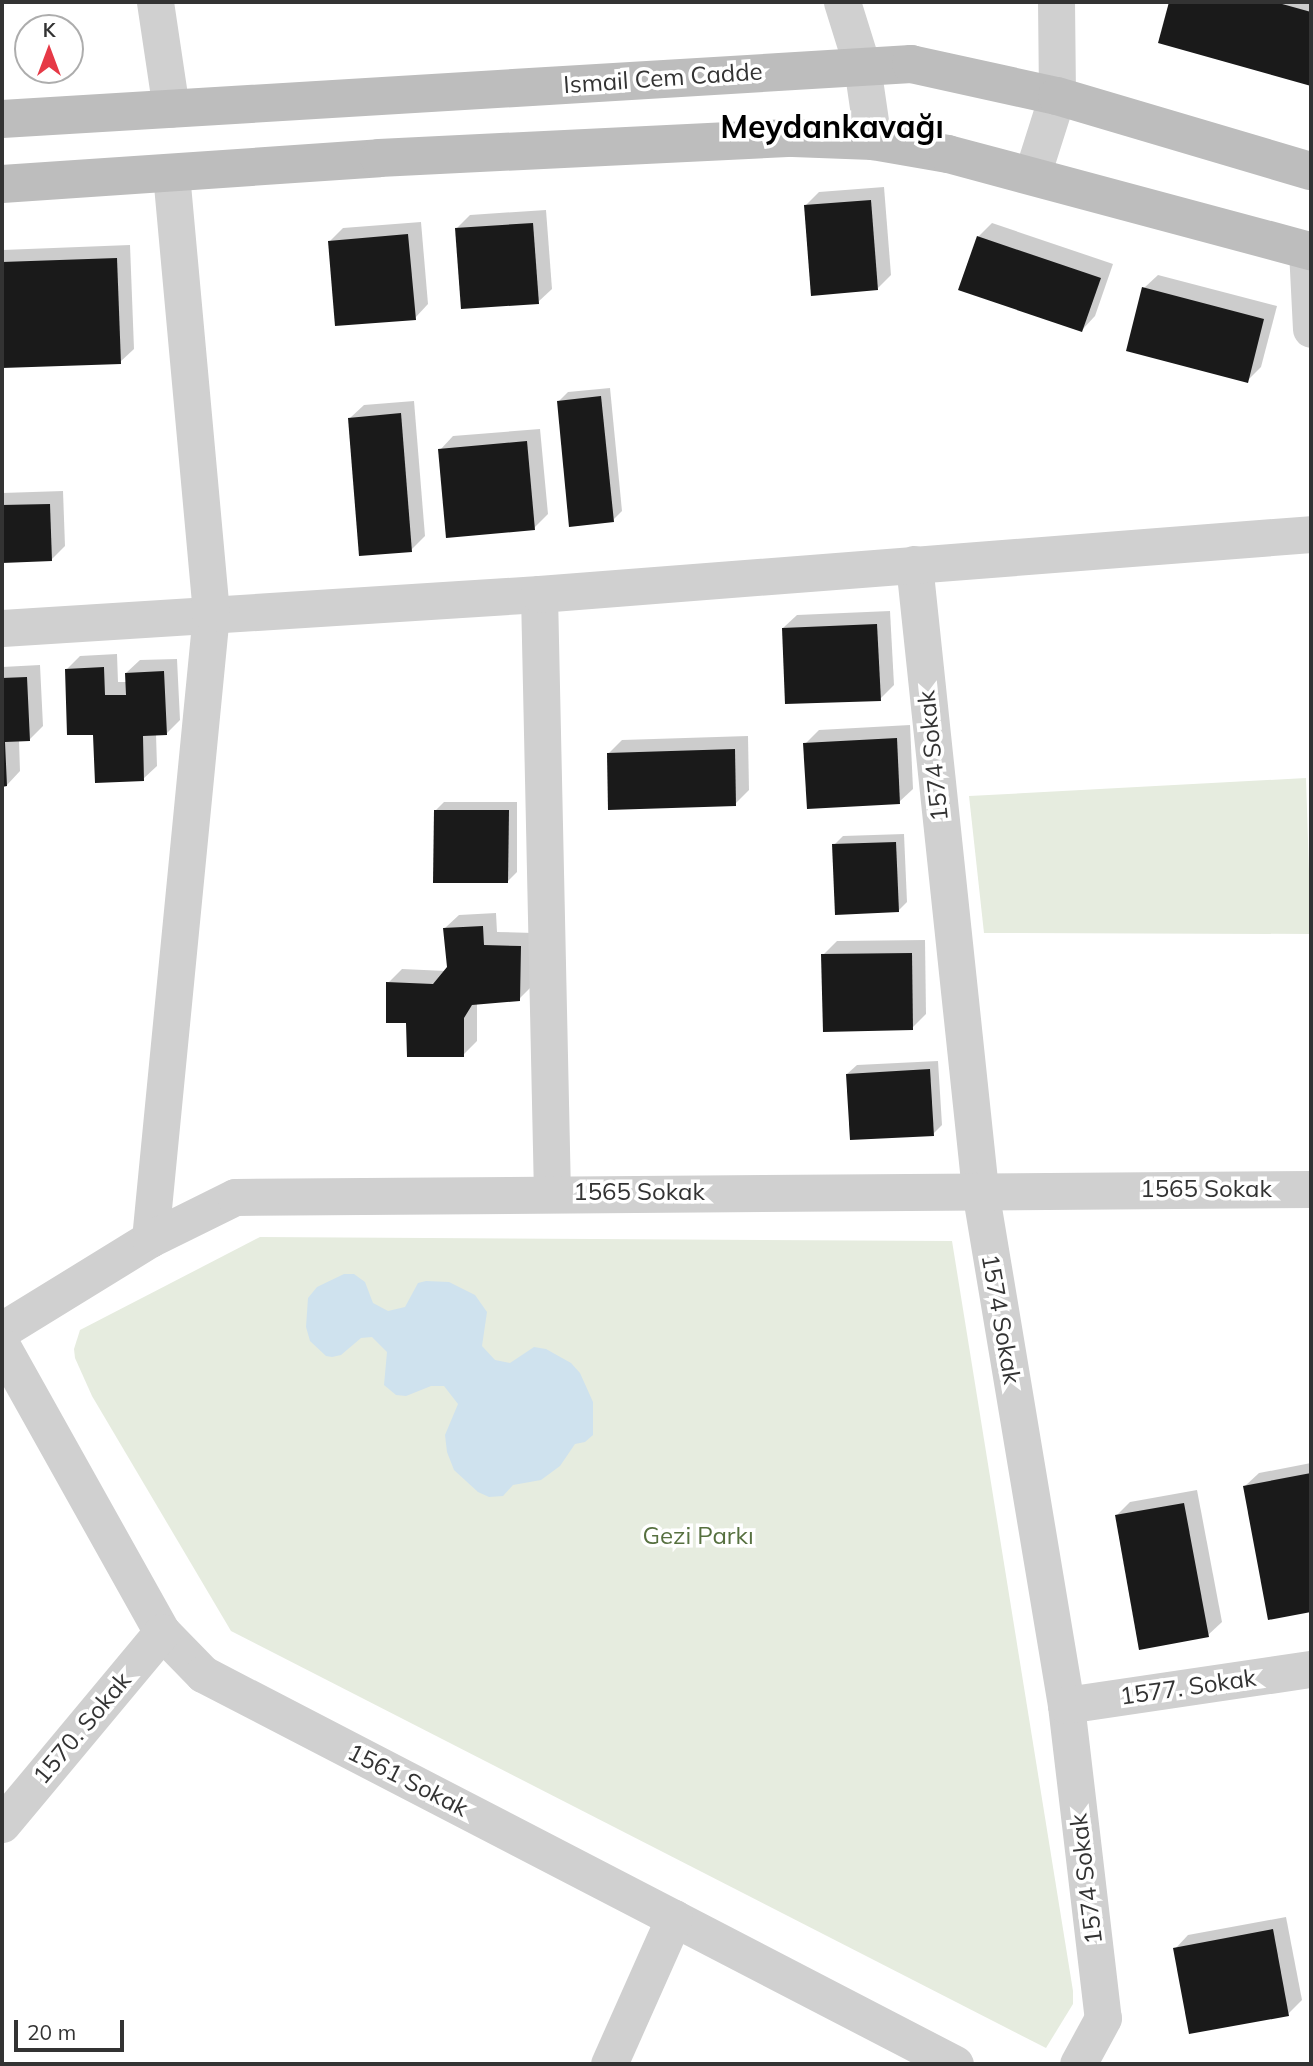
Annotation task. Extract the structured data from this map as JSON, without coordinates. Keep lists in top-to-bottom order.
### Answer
{
  "streets": {
    "main road": ["Ismail Cem Cadde"],
    "street": [
      "1574 Sokak",
      "1565 Sokak",
      "1577. Sokak",
      "1570. Sokak",
      "1561 Sokak"
    ]
  },
  "crossings": [
    ["1574 Sokak", "1565 Sokak"],
    ["1574 Sokak", "1577. Sokak"],
    ["1570. Sokak", "1561 Sokak"]
  ],
  "districts": ["Meydankavağı"],
  "parks": ["Gezi Parkı"],
  "scale_bar": "20 m",
  "north": "top"
}
